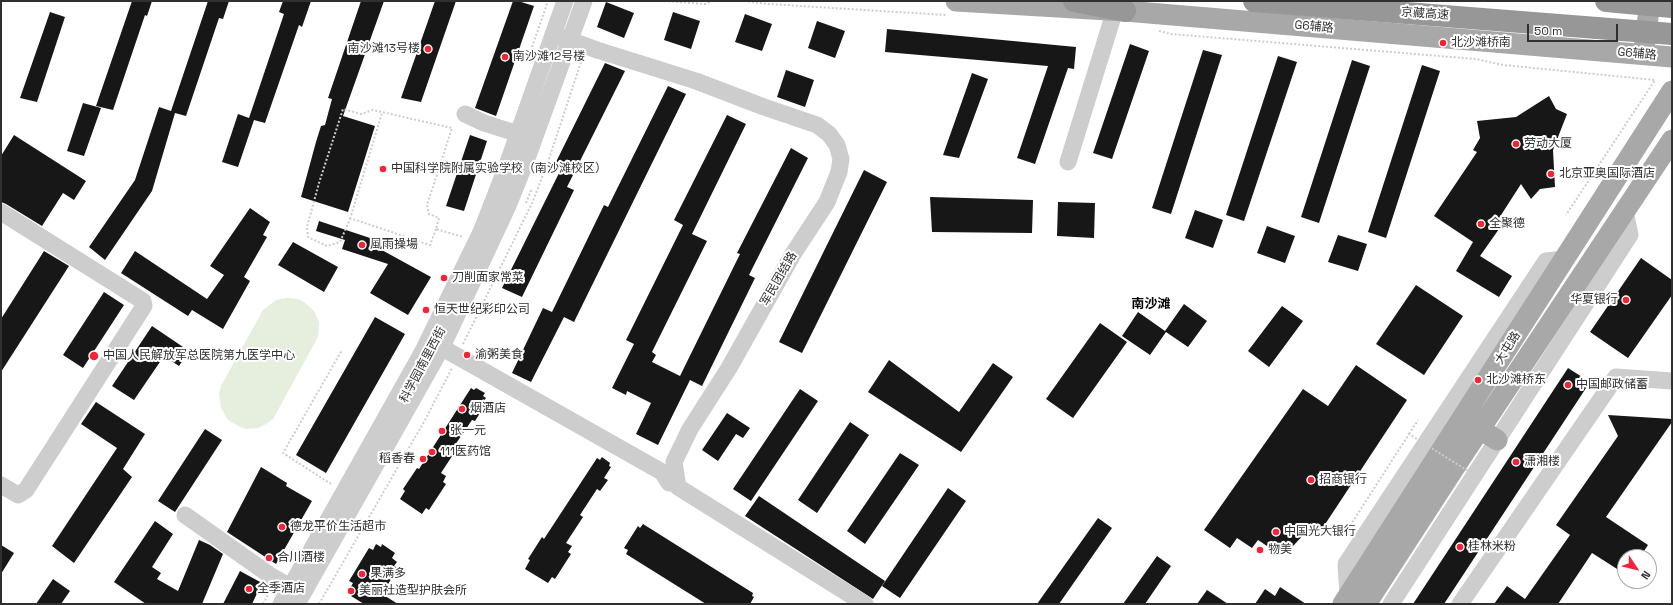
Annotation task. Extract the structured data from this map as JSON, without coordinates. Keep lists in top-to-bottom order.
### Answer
{
  "streets": {
    "highway": ["京藏高速"],
    "main road": ["G6辅路", "大屯路"],
    "street": ["军民团结路", "科学园南里西街"]
  },
  "crossings": [
    ["军民团结路", "科学园南里西街"]
  ],
  "districts": ["南沙滩"],
  "places": [
    "北沙滩桥南",
    "南沙滩13号楼",
    "南沙滩12号楼",
    "劳动大厦",
    "中国科学院附属实验学校（南沙滩校区）",
    "北京亚奥国际酒店",
    "全聚德",
    "風雨操場",
    "刀削面家常菜",
    "华夏银行",
    "恒天世纪彩印公司",
    "渝粥美食",
    "中国人民解放军总医院第九医学中心",
    "北沙滩桥东",
    "中国邮政储蓄",
    "烟酒店",
    "张一元",
    "111医药馆",
    "稻香春",
    "潇湘楼",
    "招商银行",
    "德龙平价生活超市",
    "中国光大银行",
    "桂林米粉",
    "物美",
    "合川酒楼",
    "果满多",
    "全季酒店",
    "美丽社造型护肤会所"
  ],
  "scale_bar": "50 m",
  "north": "bottom right"
}
